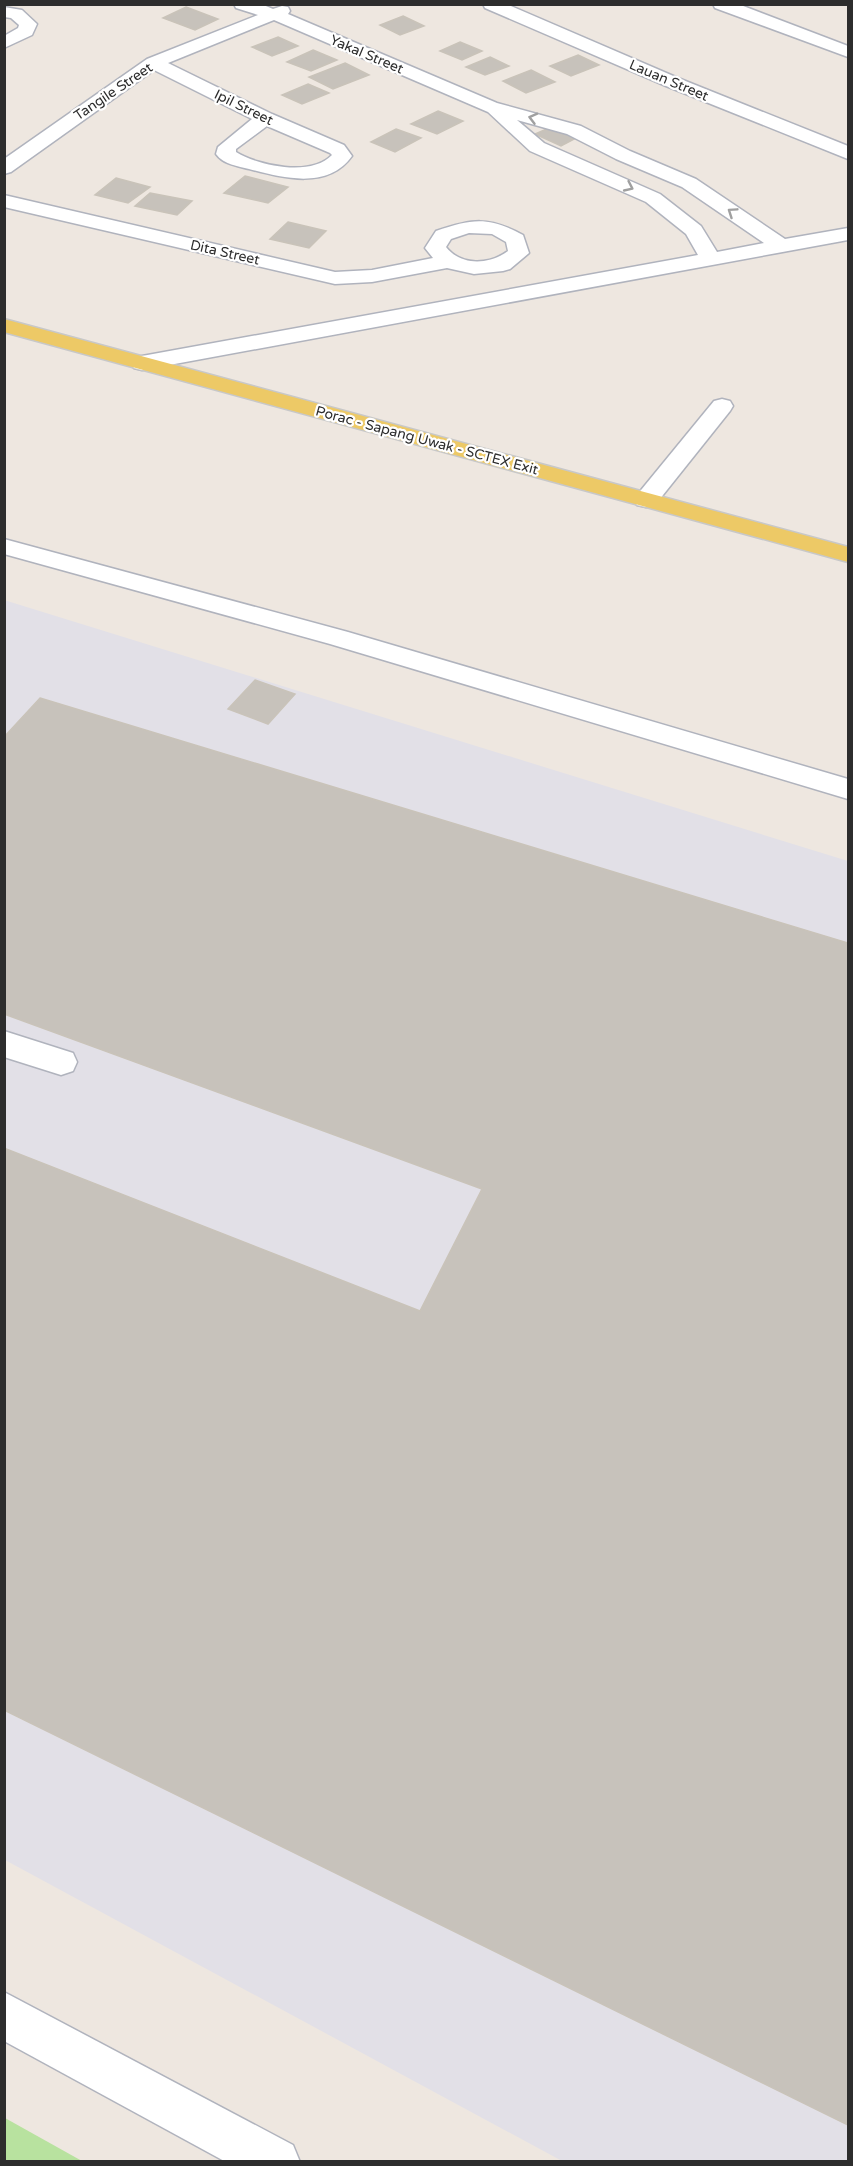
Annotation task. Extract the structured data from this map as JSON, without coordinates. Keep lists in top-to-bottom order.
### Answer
{
  "streets": {
    "main road": ["Porac - Sapang Uwak - SCTEX Exit"],
    "street": [
      "Yakal Street",
      "Lauan Street",
      "Tangile Street",
      "Ipil Street",
      "Dita Street"
    ]
  },
  "crossings": [
    ["Yakal Street", "Tangile Street"],
    ["Tangile Street", "Ipil Street"]
  ]
}
